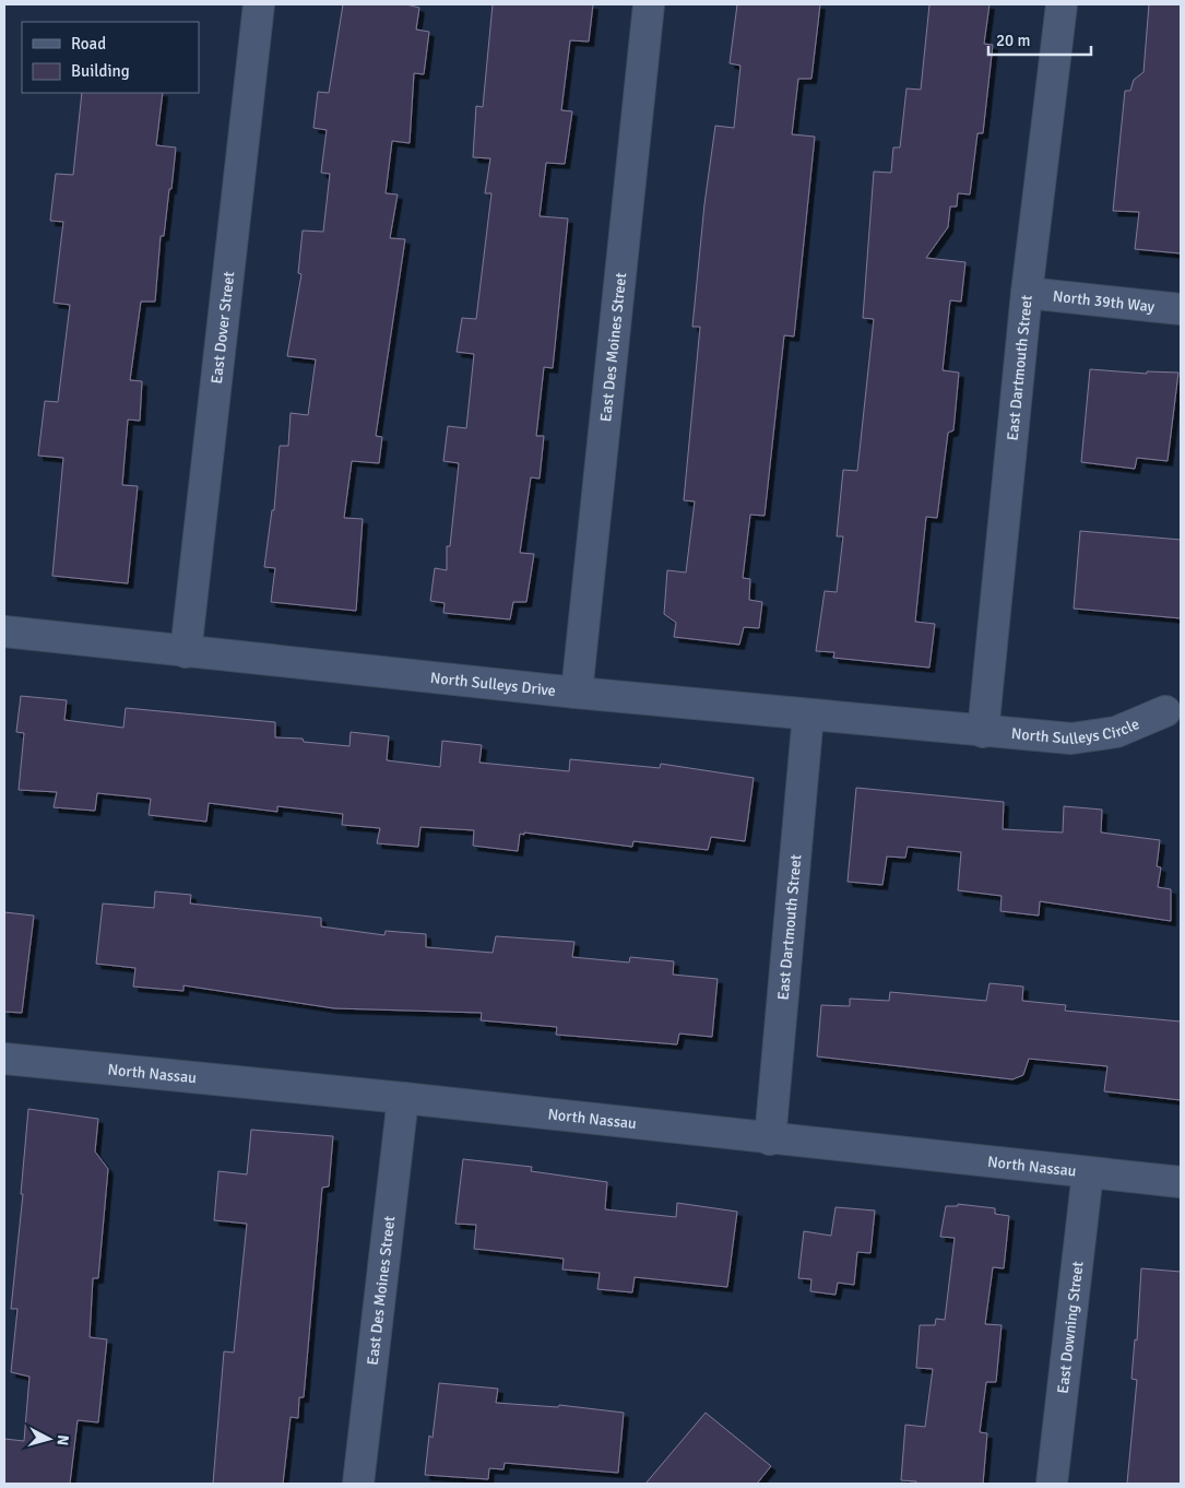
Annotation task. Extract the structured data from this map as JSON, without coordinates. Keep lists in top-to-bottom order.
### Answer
{
  "streets": {
    "street": [
      "North 39th Way",
      "East Dover Street",
      "East Des Moines Street",
      "East Dartmouth Street",
      "North Sulleys Drive",
      "North Sulleys Circle",
      "North Nassau",
      "East Downing Street"
    ]
  },
  "crossings": [
    ["North 39th Way", "East Dartmouth Street"],
    ["East Dover Street", "North Sulleys Drive"],
    ["East Des Moines Street", "North Sulleys Drive"],
    ["East Des Moines Street", "North Nassau"],
    ["East Dartmouth Street", "North Sulleys Drive"],
    ["East Dartmouth Street", "North Sulleys Circle"],
    ["East Dartmouth Street", "North Nassau"],
    ["North Sulleys Drive", "North Sulleys Circle"],
    ["North Nassau", "East Downing Street"]
  ],
  "legend": ["Road", "Building"],
  "scale_bar": "20 m",
  "north": "right"
}
